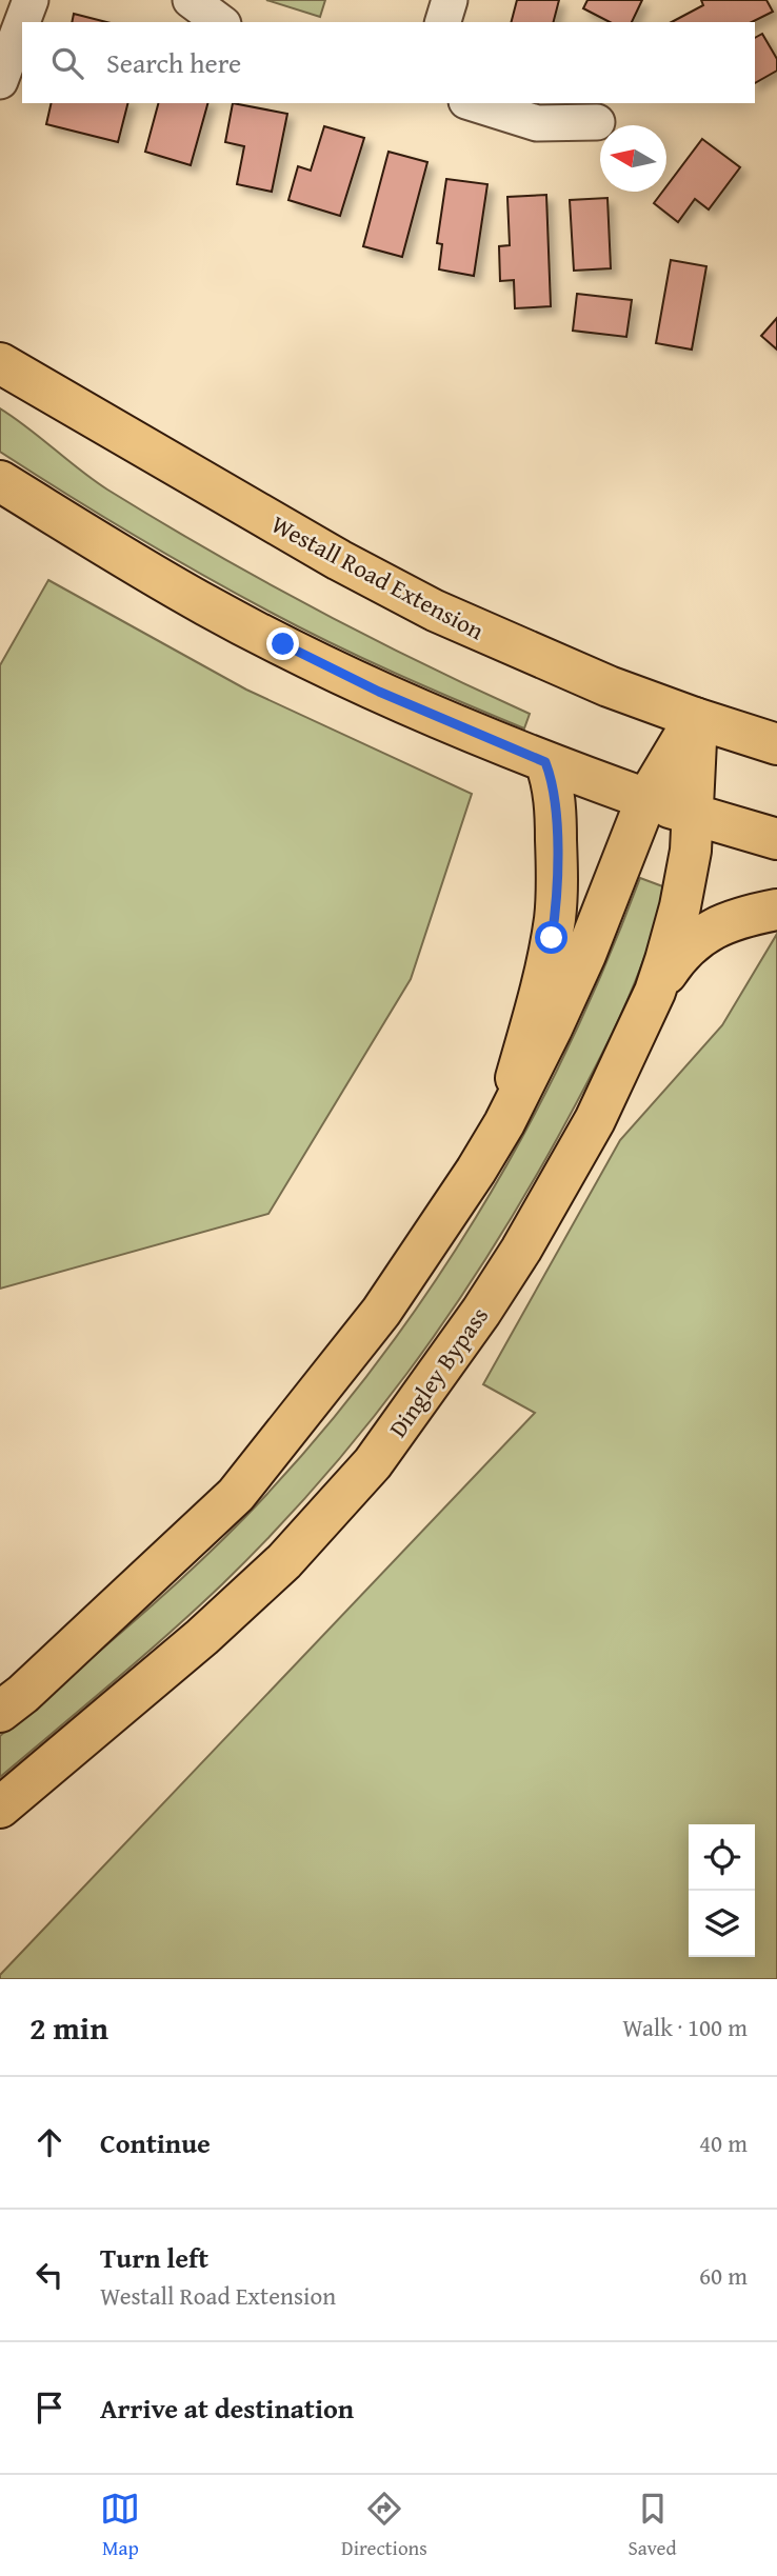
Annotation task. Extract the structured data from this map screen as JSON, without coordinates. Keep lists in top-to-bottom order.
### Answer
{
  "streets": {
    "main road": ["Westall Road Extension", "Dingley Bypass"]
  },
  "crossings": [
    ["Westall Road Extension", "Dingley Bypass"]
  ],
  "north": "left",
  "page": {
    "search": "Search here",
    "heading": ["2 min", "Walk · 100 m"],
    "list": [
      ["Continue", "40 m"],
      ["Turn left", "Westall Road Extension", "60 m"],
      "Arrive at destination"
    ],
    "nav": ["Map", "Directions", "Saved"]
  }
}
